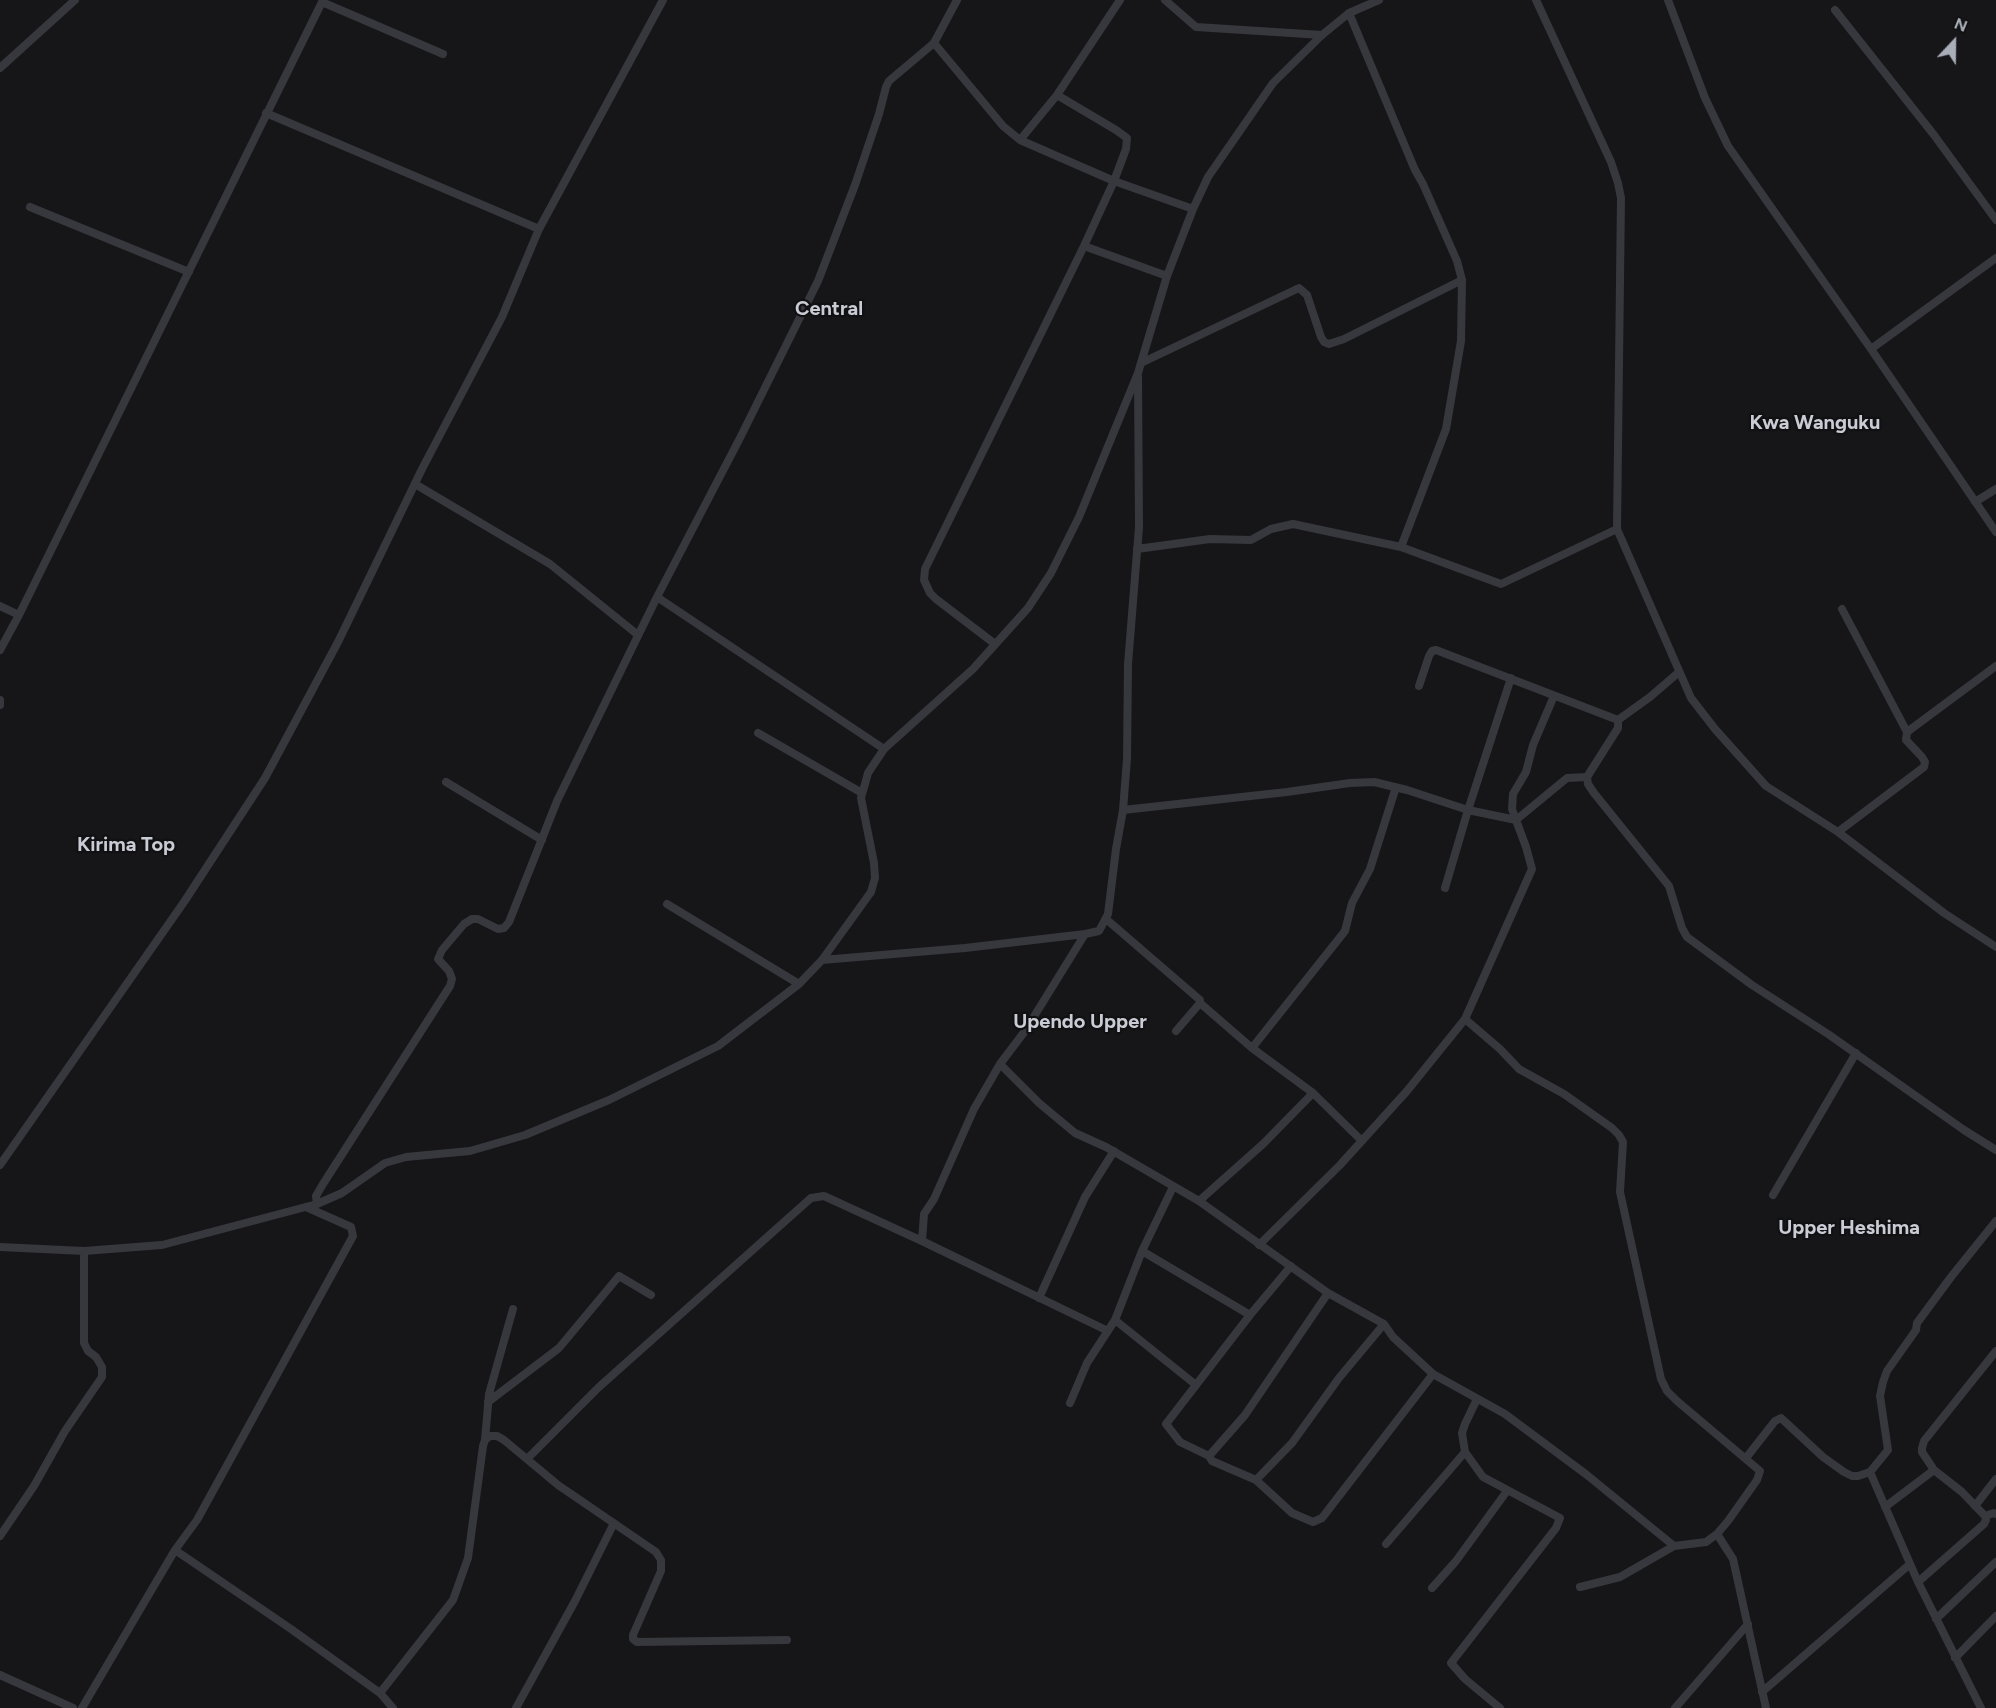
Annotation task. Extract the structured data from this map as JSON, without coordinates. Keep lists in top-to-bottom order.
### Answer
{
  "districts": [
    "Central",
    "Kwa Wanguku",
    "Kirima Top",
    "Upendo Upper",
    "Upper Heshima"
  ],
  "north": "top"
}
